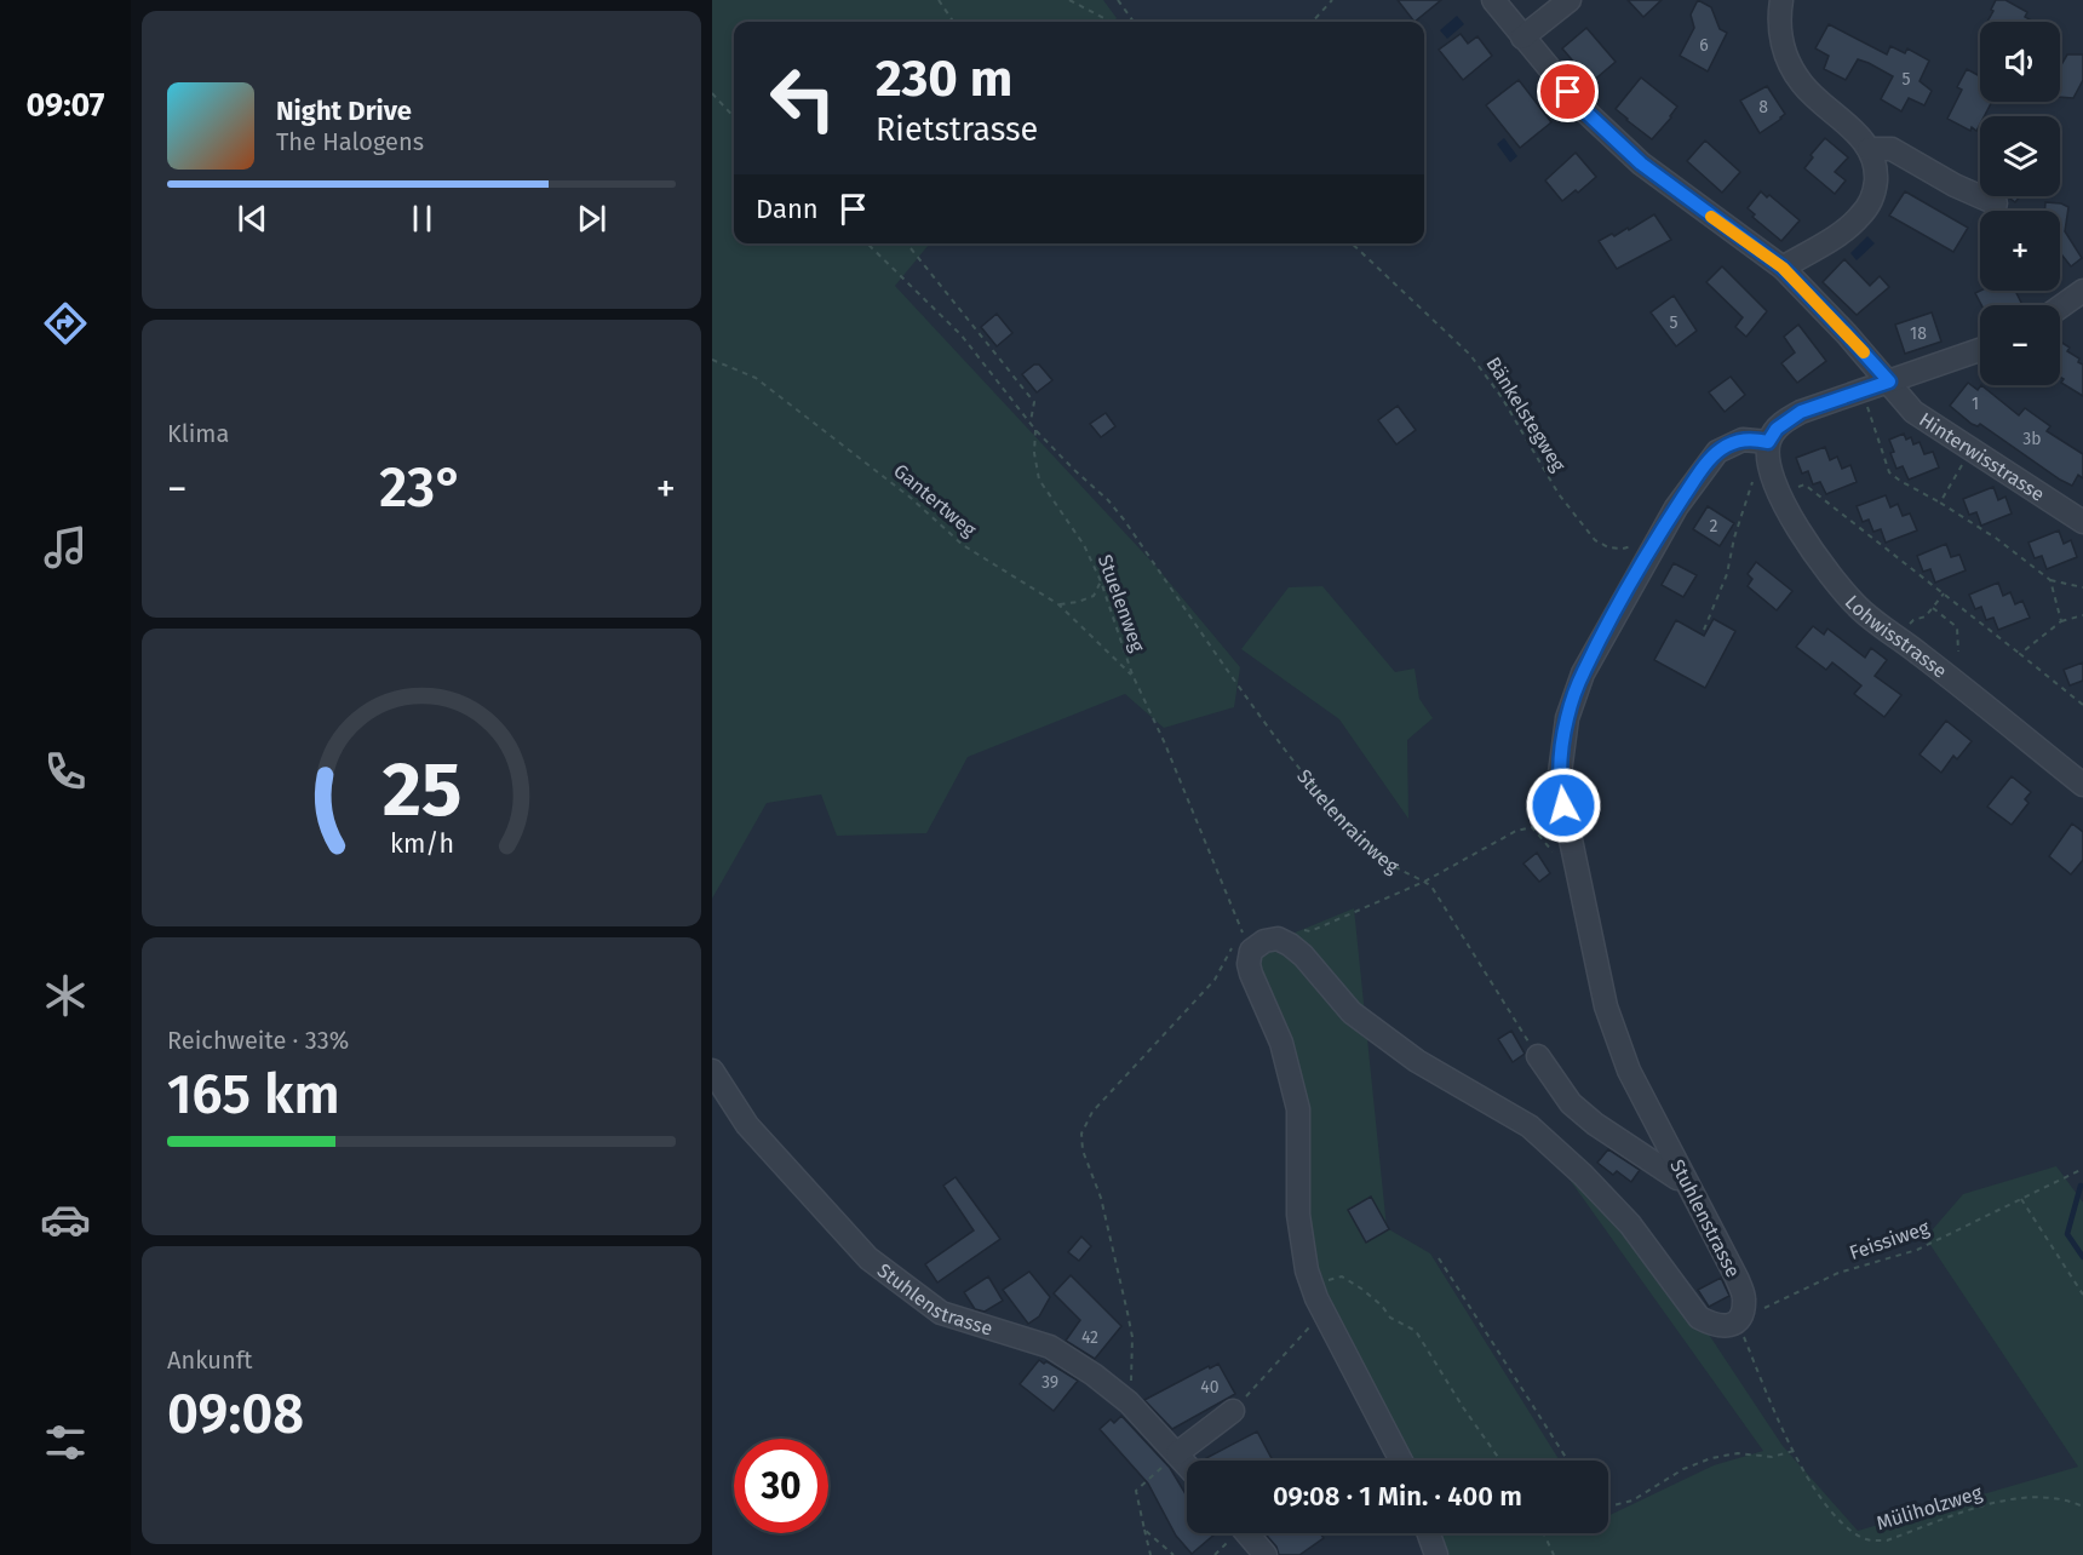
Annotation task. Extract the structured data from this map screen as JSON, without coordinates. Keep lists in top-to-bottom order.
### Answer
{
  "streets": {
    "street": ["Hinterwisstrasse", "Lohwisstrasse", "Stuhlenstrasse"],
    "path": [
      "Bänkelstegweg",
      "Gantertweg",
      "Stuelenweg",
      "Stuelenrainweg",
      "Feissiweg",
      "Müliholzweg"
    ]
  },
  "crossings": [
    ["Bänkelstegweg", "Stuhlenstrasse"],
    ["Gantertweg", "Stuelenweg"],
    ["Stuelenweg", "Stuelenrainweg"],
    ["Lohwisstrasse", "Stuhlenstrasse"],
    ["Stuhlenstrasse", "Feissiweg"],
    ["Stuhlenstrasse", "Müliholzweg"],
    ["Feissiweg", "Müliholzweg"]
  ],
  "house_numbers": [
    "6",
    "5",
    "8",
    "5",
    "18",
    "1",
    "3b",
    "2",
    "42",
    "39",
    "40"
  ],
  "page": {
    "tabs": "09:07",
    "map_buttons": ["+", "−"],
    "turn": ["230 m", "Rietstrasse"],
    "song": ["Night Drive", "The Halogens"],
    "then": "Dann",
    "tile": [
      "Klima",
      ["Reichweite · 33%", "165 km"],
      ["Ankunft", "09:08"]
    ],
    "heat": ["−", "23°", "+"],
    "limit": "30",
    "trip": "09:08 · 1 Min. · 400 m",
    "gauge": ["25", "km/h"]
  }
}
